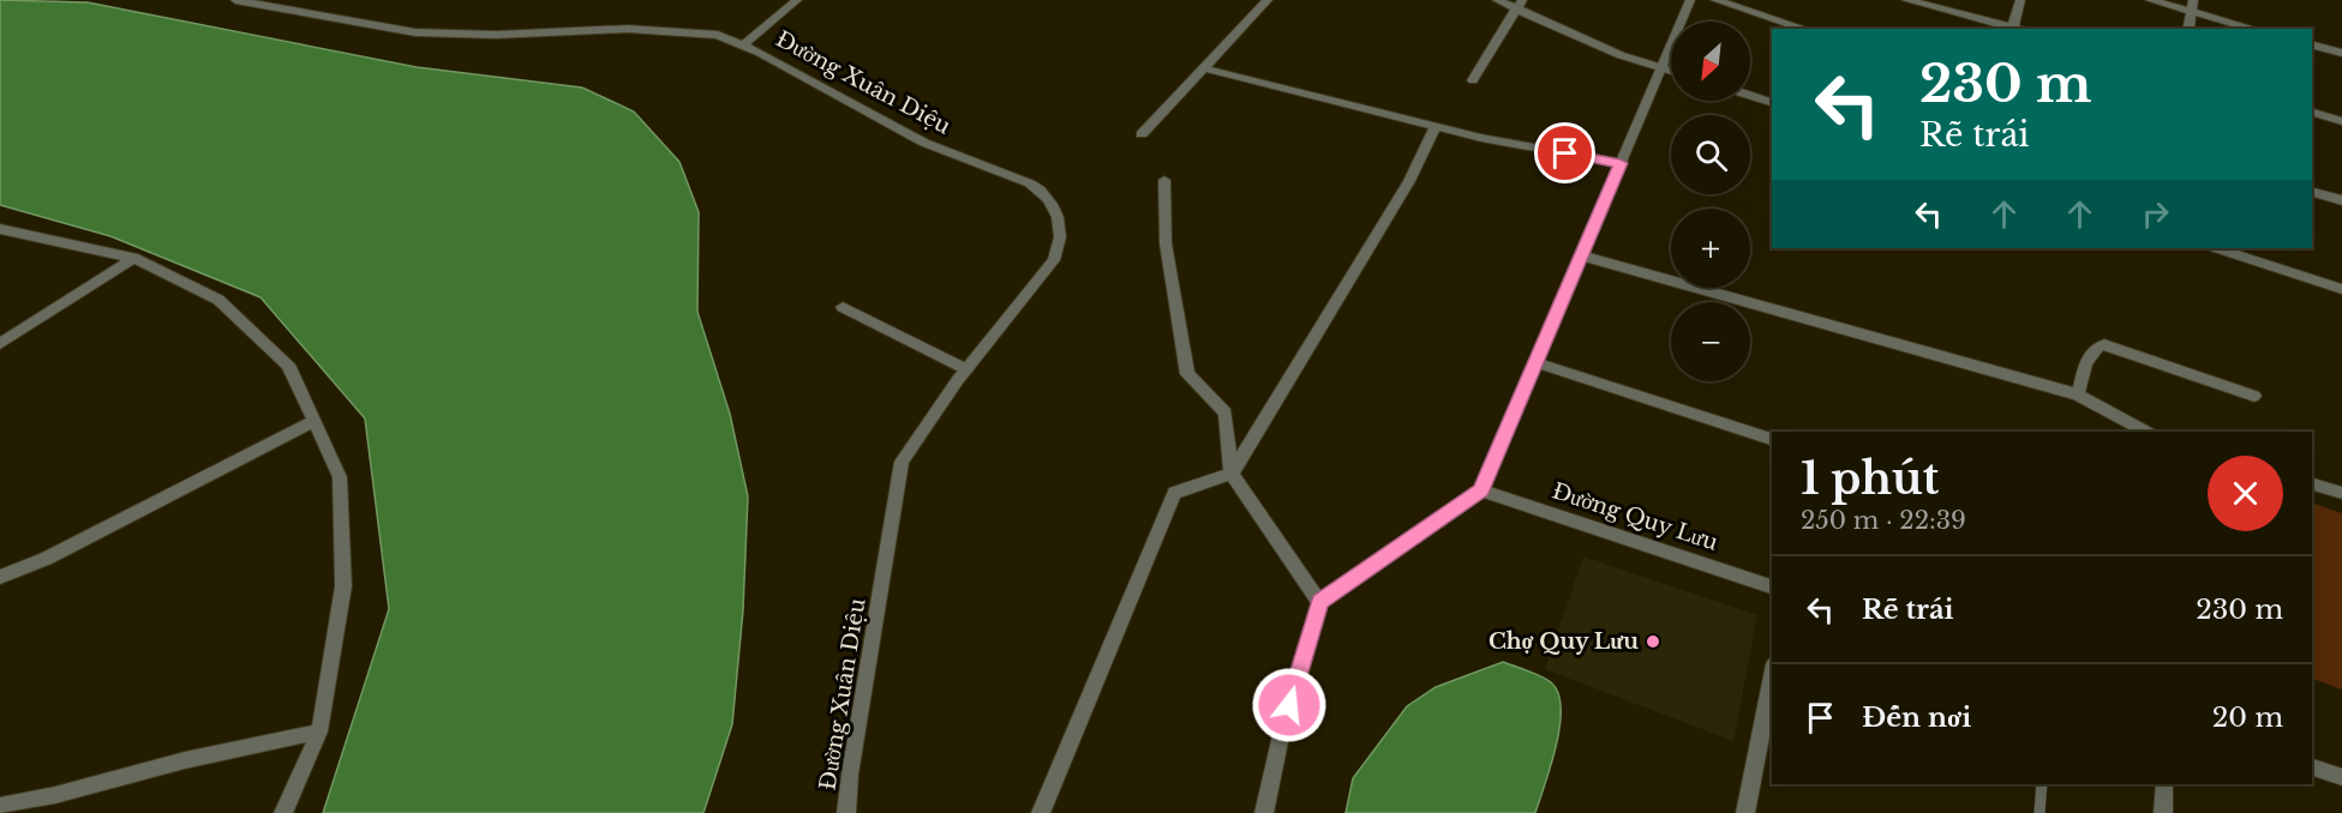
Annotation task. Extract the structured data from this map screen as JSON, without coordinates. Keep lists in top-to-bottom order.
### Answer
{
  "streets": {
    "street": ["Đường Xuân Diệu", "Đường Quy Lưu"]
  },
  "places": ["Chợ Quy Lưu"],
  "north": "bottom left",
  "page": {
    "map_buttons": ["+", "−"],
    "turn": ["230 m", "Rẽ trái"],
    "heading": ["1 phút", "250 m · 22:39"],
    "list": [
      {
        "name": "Rẽ trái",
        "value": "230 m"
      },
      {
        "name": "Đến nơi",
        "value": "20 m"
      }
    ]
  }
}
